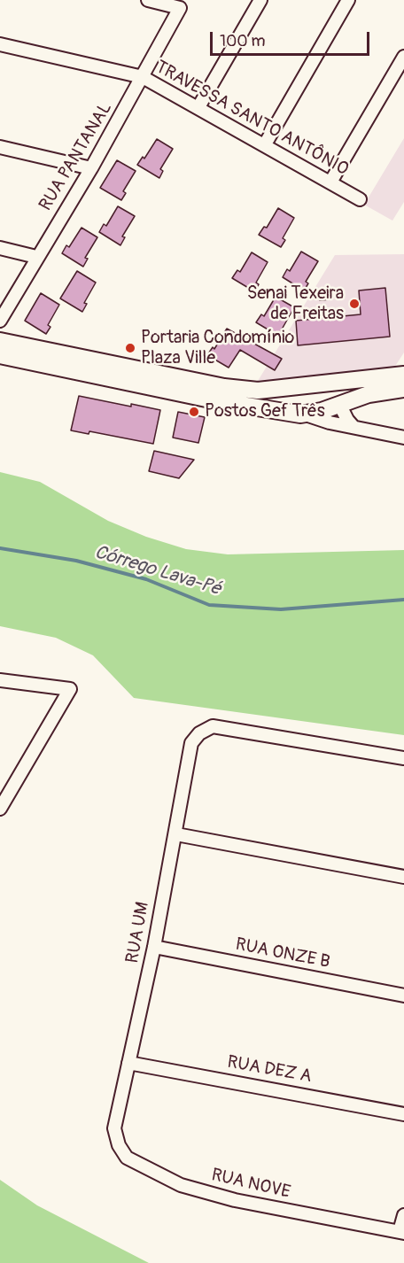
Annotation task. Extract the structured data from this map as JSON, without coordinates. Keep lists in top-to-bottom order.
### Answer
{
  "streets": {
    "street": [
      "TRAVESSA SANTO ANTÔNIO",
      "RUA PANTANAL",
      "RUA UM",
      "RUA ONZE B",
      "RUA DEZ A",
      "RUA NOVE"
    ]
  },
  "crossings": [
    ["TRAVESSA SANTO ANTÔNIO", "RUA PANTANAL"],
    ["RUA UM", "RUA ONZE B"],
    ["RUA UM", "RUA DEZ A"],
    ["RUA UM", "RUA NOVE"]
  ],
  "water": ["Córrego Lava-Pé"],
  "places": ["Senai Texeira de Freitas", "Portaria Condomínio Plaza Ville", "Postos Gef Três"],
  "scale_bar": "100 m"
}
